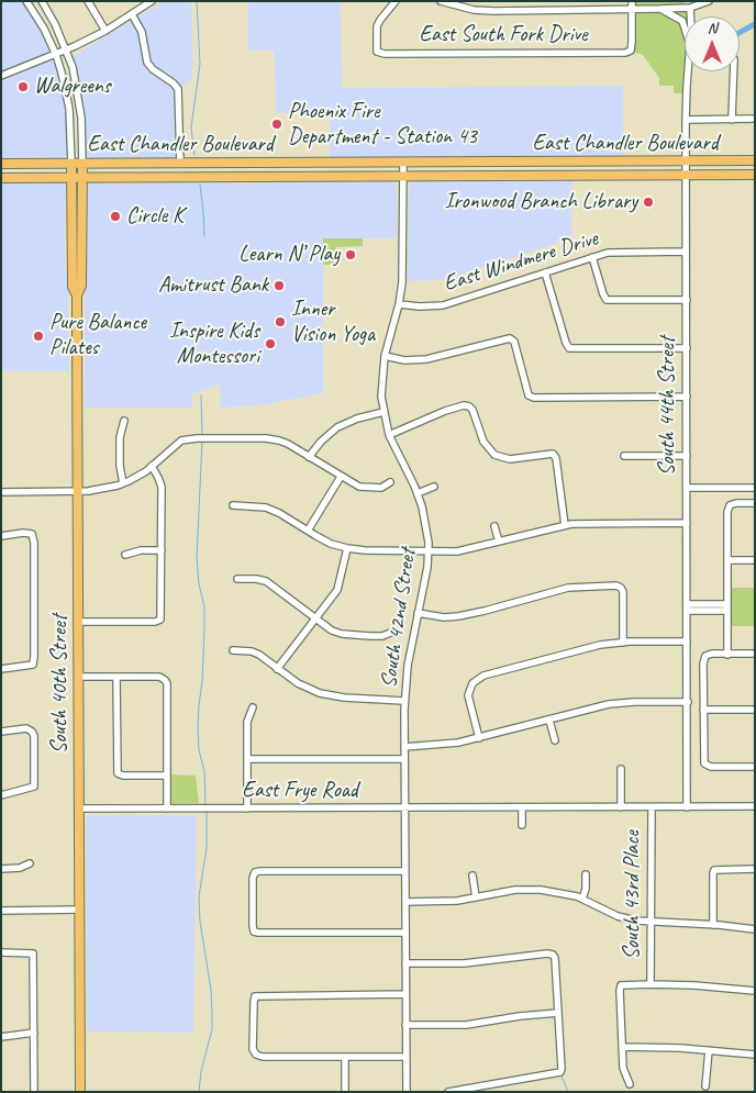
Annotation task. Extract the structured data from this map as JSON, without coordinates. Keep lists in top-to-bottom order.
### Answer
{
  "streets": {
    "main road": ["East Chandler Boulevard", "South 40th Street"],
    "street": [
      "East South Fork Drive",
      "East Windmere Drive",
      "South 44th Street",
      "South 42nd Street",
      "East Frye Road",
      "South 43rd Place"
    ]
  },
  "crossings": [
    ["East Chandler Boulevard", "South 44th Street"],
    ["East Chandler Boulevard", "South 42nd Street"],
    ["East Chandler Boulevard", "South 40th Street"],
    ["East Windmere Drive", "South 44th Street"],
    ["East Windmere Drive", "South 42nd Street"],
    ["South 44th Street", "East Frye Road"],
    ["South 42nd Street", "East Frye Road"],
    ["South 40th Street", "East Frye Road"],
    ["East Frye Road", "South 43rd Place"]
  ],
  "places": [
    "Walgreens",
    "Phoenix Fire Department - Station 43",
    "Ironwood Branch Library",
    "Circle K",
    "Learn N’ Play",
    "Amitrust Bank",
    "Inner Vision Yoga",
    "Pure Balance Pilates",
    "Inspire Kids Montessori"
  ],
  "north": "top"
}
